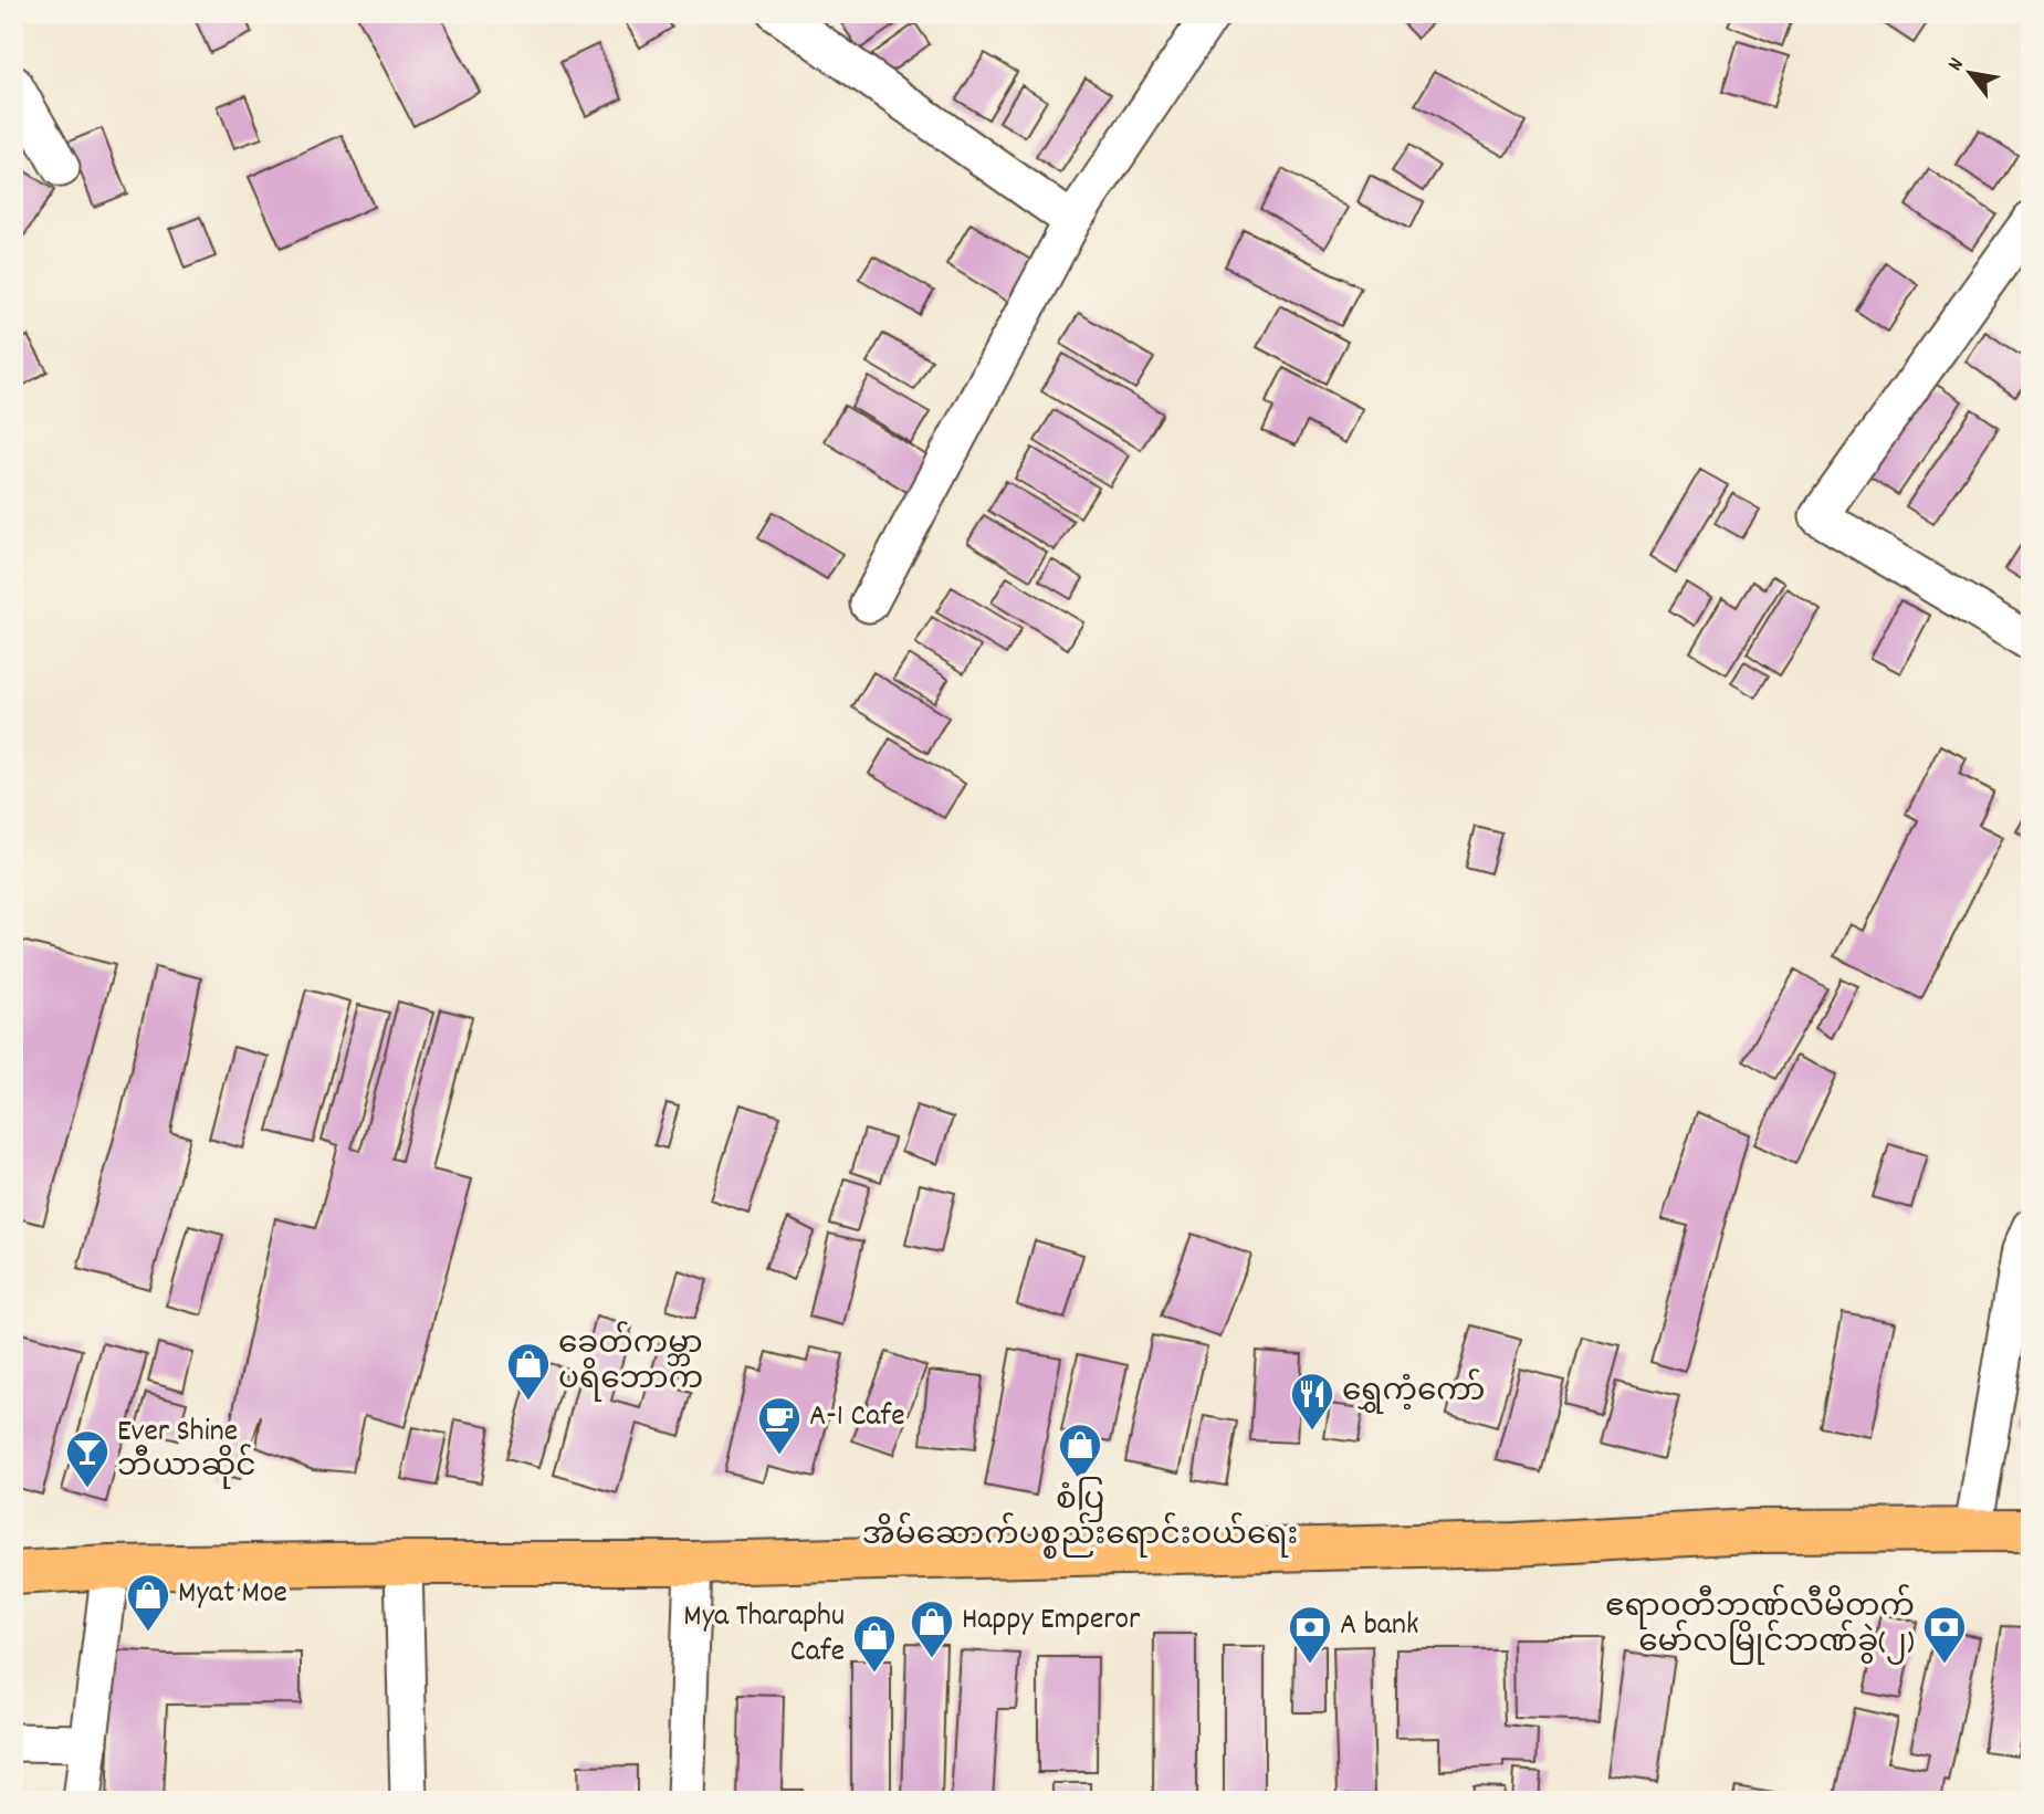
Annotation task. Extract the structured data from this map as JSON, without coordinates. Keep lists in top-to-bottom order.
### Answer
{
  "places": {
    "shop": [
      "ခေတ်ကမ္ဘာ ပရိဘောက",
      "စံပြ အိမ်ဆောက်ပစ္စည်းရောင်းဝယ်ရေး",
      "Myat Moe",
      "Happy Emperor",
      "Mya Tharaphu Cafe"
    ],
    "restaurant": ["ရွှေကံ့ကော်"],
    "cafe": ["A-1 Cafe"],
    "bar": ["Ever Shine ဘီယာဆိုင်"],
    "bank": ["A bank", "ဧရာဝတီဘဏ်လီမိတက် မော်လမြိုင်ဘဏ်ခွဲ(၂)"]
  },
  "north": "top left"
}
